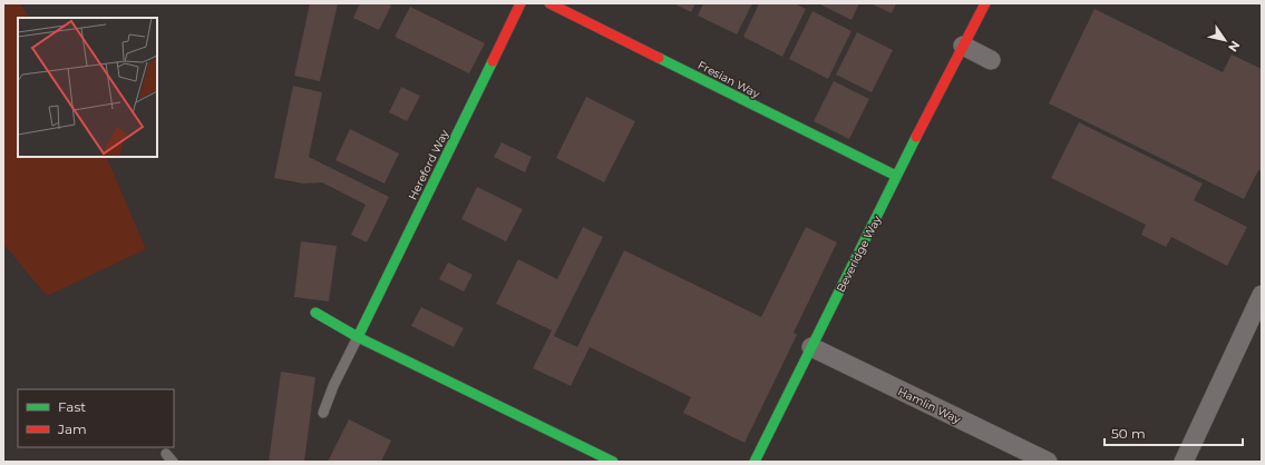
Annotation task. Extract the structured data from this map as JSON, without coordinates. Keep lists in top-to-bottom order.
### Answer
{
  "streets": {
    "street": [
      "Fresian Way",
      "Hereford Way",
      "Beveridge Way",
      "Hamlin Way"
    ]
  },
  "crossings": [
    ["Fresian Way", "Beveridge Way"],
    ["Beveridge Way", "Hamlin Way"]
  ],
  "legend": ["Fast", "Jam"],
  "scale_bar": "50 m",
  "north": "bottom right"
}
